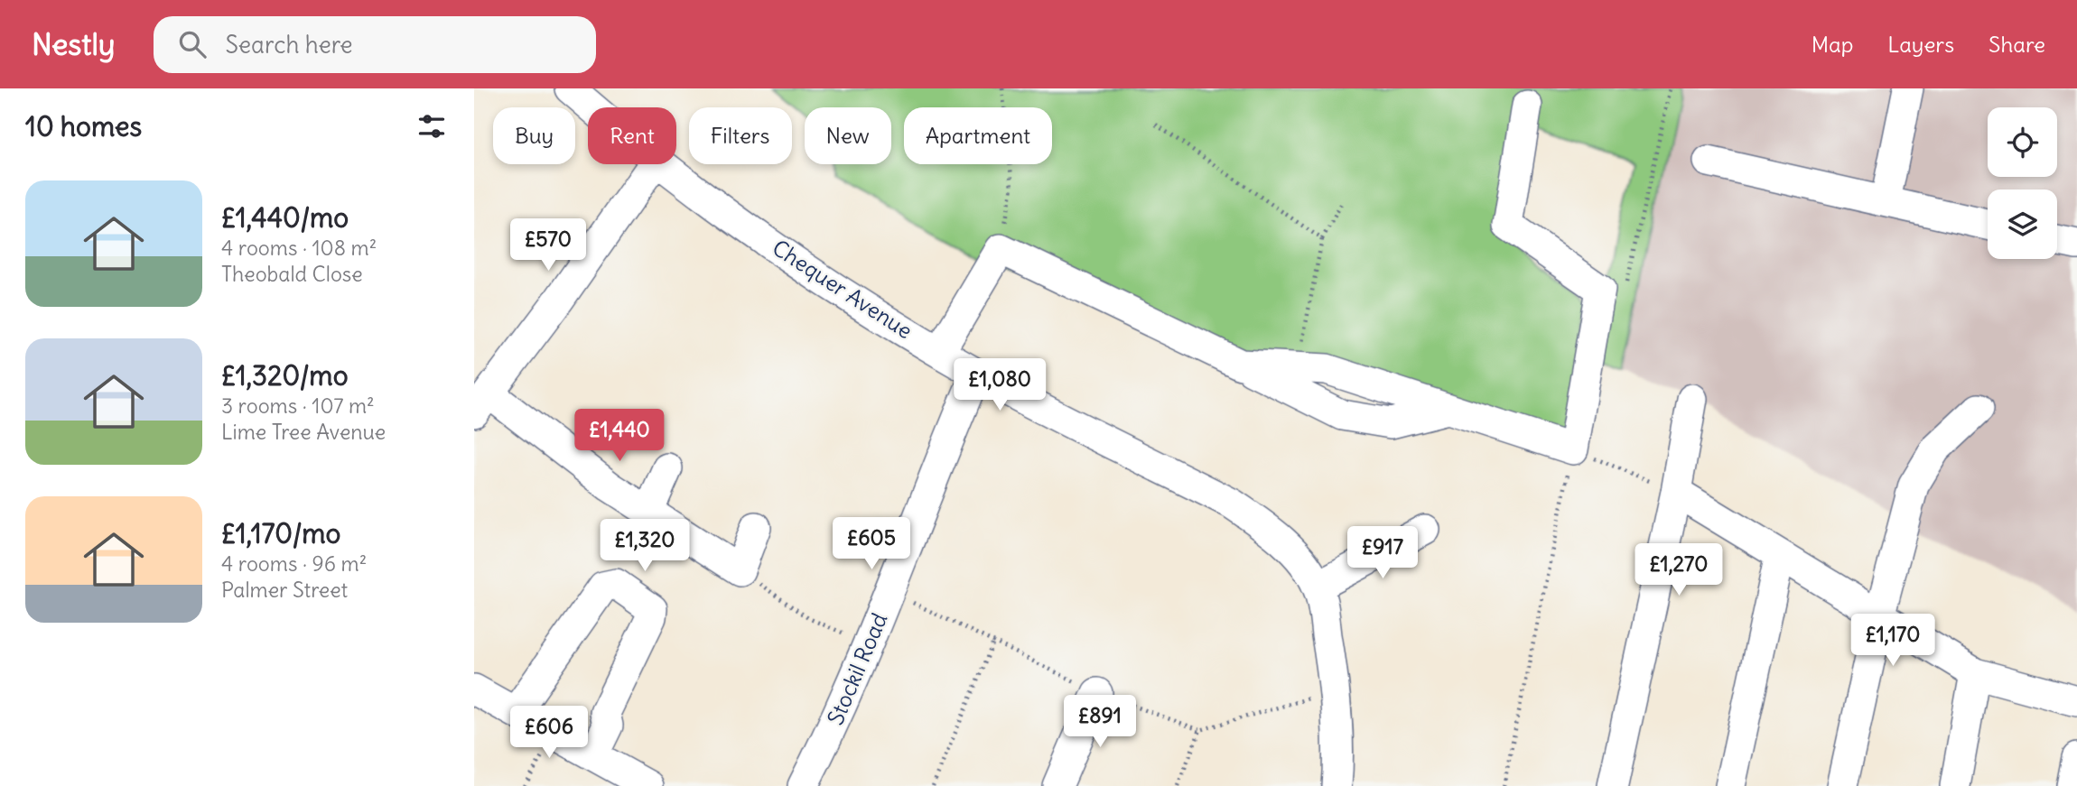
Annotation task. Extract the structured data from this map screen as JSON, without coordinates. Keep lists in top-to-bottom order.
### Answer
{
  "streets": {
    "street": ["Chequer Avenue", "Stockil Road"]
  },
  "crossings": [
    ["Chequer Avenue", "Stockil Road"]
  ],
  "page": {
    "header": "Nestly",
    "search": "Search here",
    "nav": ["Map", "Layers", "Share"],
    "heading": "10 homes",
    "chip": [
      "Buy",
      "Rent",
      "Filters",
      "New",
      "Apartment"
    ],
    "list": [
      {
        "name": "£1,440/mo",
        "note": "4 rooms · 108 m² · Theobald Close"
      },
      {
        "name": "£1,320/mo",
        "note": "3 rooms · 107 m² · Lime Tree Avenue"
      },
      {
        "name": "£1,170/mo",
        "note": "4 rooms · 96 m² · Palmer Street"
      }
    ],
    "price": [
      "£570",
      "£1,080",
      "£1,440",
      "£605",
      "£1,320",
      "£917",
      "£1,270",
      "£1,170",
      "£891",
      "£606"
    ]
  }
}
